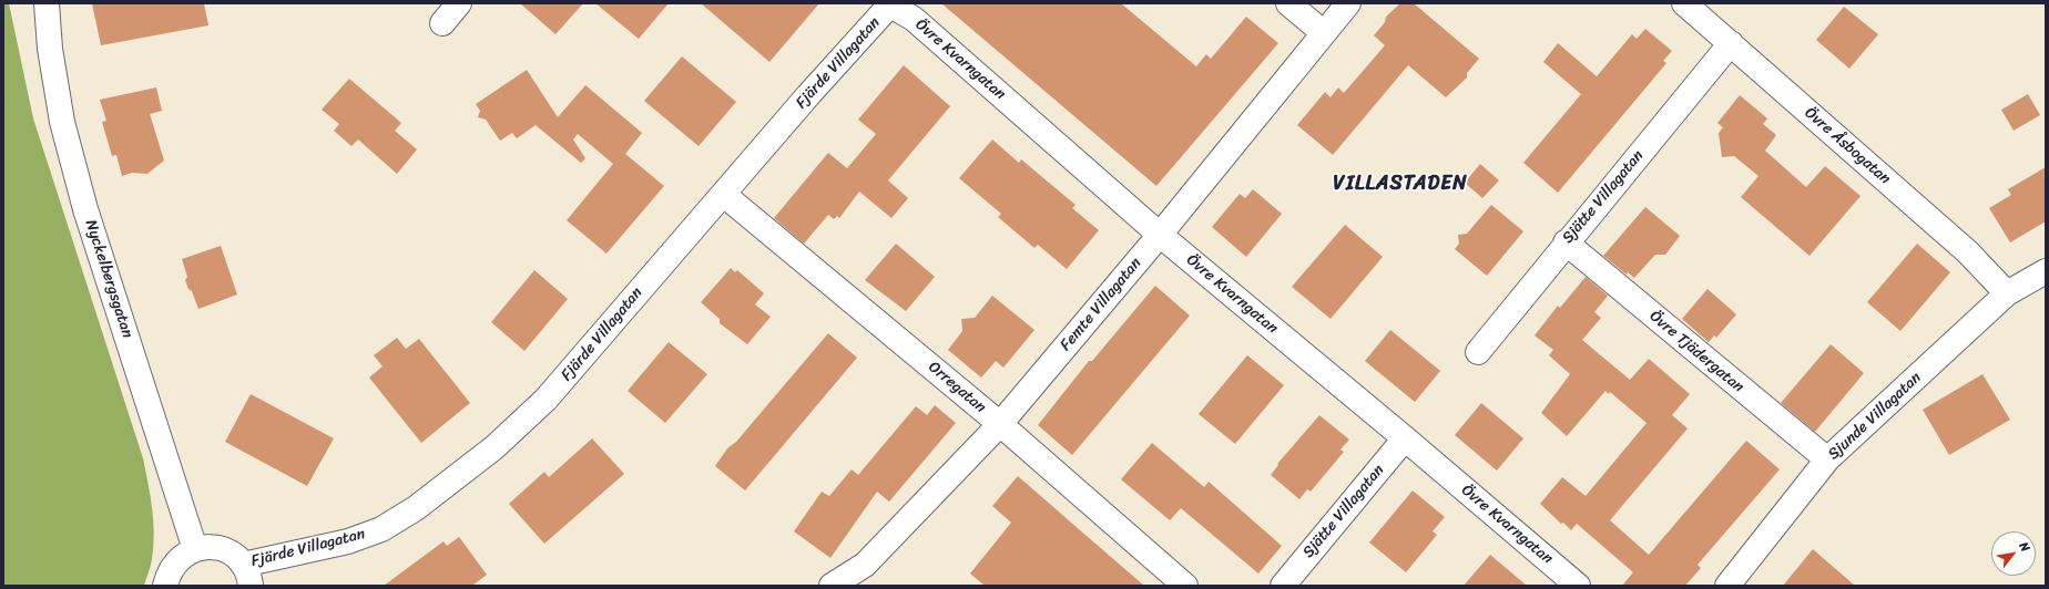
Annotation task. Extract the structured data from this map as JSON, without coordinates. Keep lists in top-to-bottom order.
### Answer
{
  "streets": {
    "street": [
      "Övre Kvarngatan",
      "Fjärde Villagatan",
      "Övre Åsbogatan",
      "Sjätte Villagatan",
      "Nyckelbergsgatan",
      "Femte Villagatan",
      "Övre Tjädergatan",
      "Orregatan",
      "Sjunde Villagatan"
    ]
  },
  "crossings": [
    ["Övre Kvarngatan", "Fjärde Villagatan"],
    ["Övre Kvarngatan", "Sjätte Villagatan"],
    ["Övre Kvarngatan", "Femte Villagatan"],
    ["Fjärde Villagatan", "Orregatan"],
    ["Övre Åsbogatan", "Sjätte Villagatan"],
    ["Övre Åsbogatan", "Sjunde Villagatan"],
    ["Sjätte Villagatan", "Övre Tjädergatan"],
    ["Femte Villagatan", "Orregatan"],
    ["Övre Tjädergatan", "Sjunde Villagatan"]
  ],
  "districts": ["VILLASTADEN"],
  "north": "top right"
}
